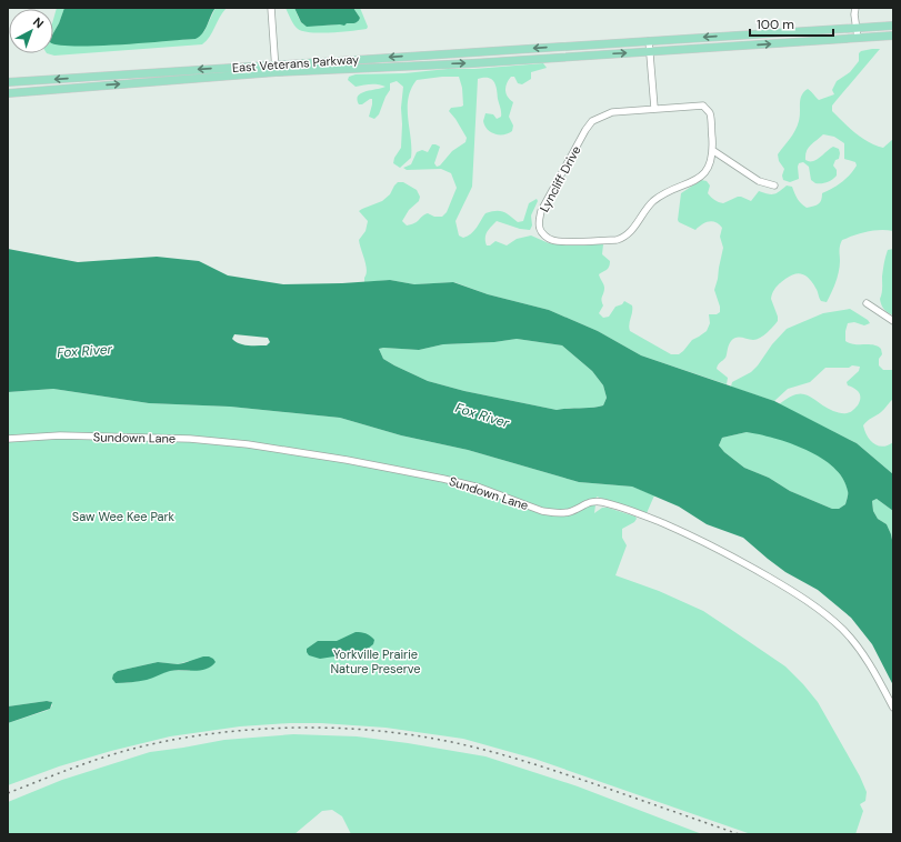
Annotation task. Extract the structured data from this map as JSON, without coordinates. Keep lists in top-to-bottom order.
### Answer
{
  "streets": {
    "main road": ["East Veterans Parkway"],
    "street": ["Lyncliff Drive", "Sundown Lane"]
  },
  "water": ["Fox River"],
  "parks": ["Saw Wee Kee Park", "Yorkville Prairie Nature Preserve"],
  "scale_bar": "100 m",
  "north": "top right"
}
